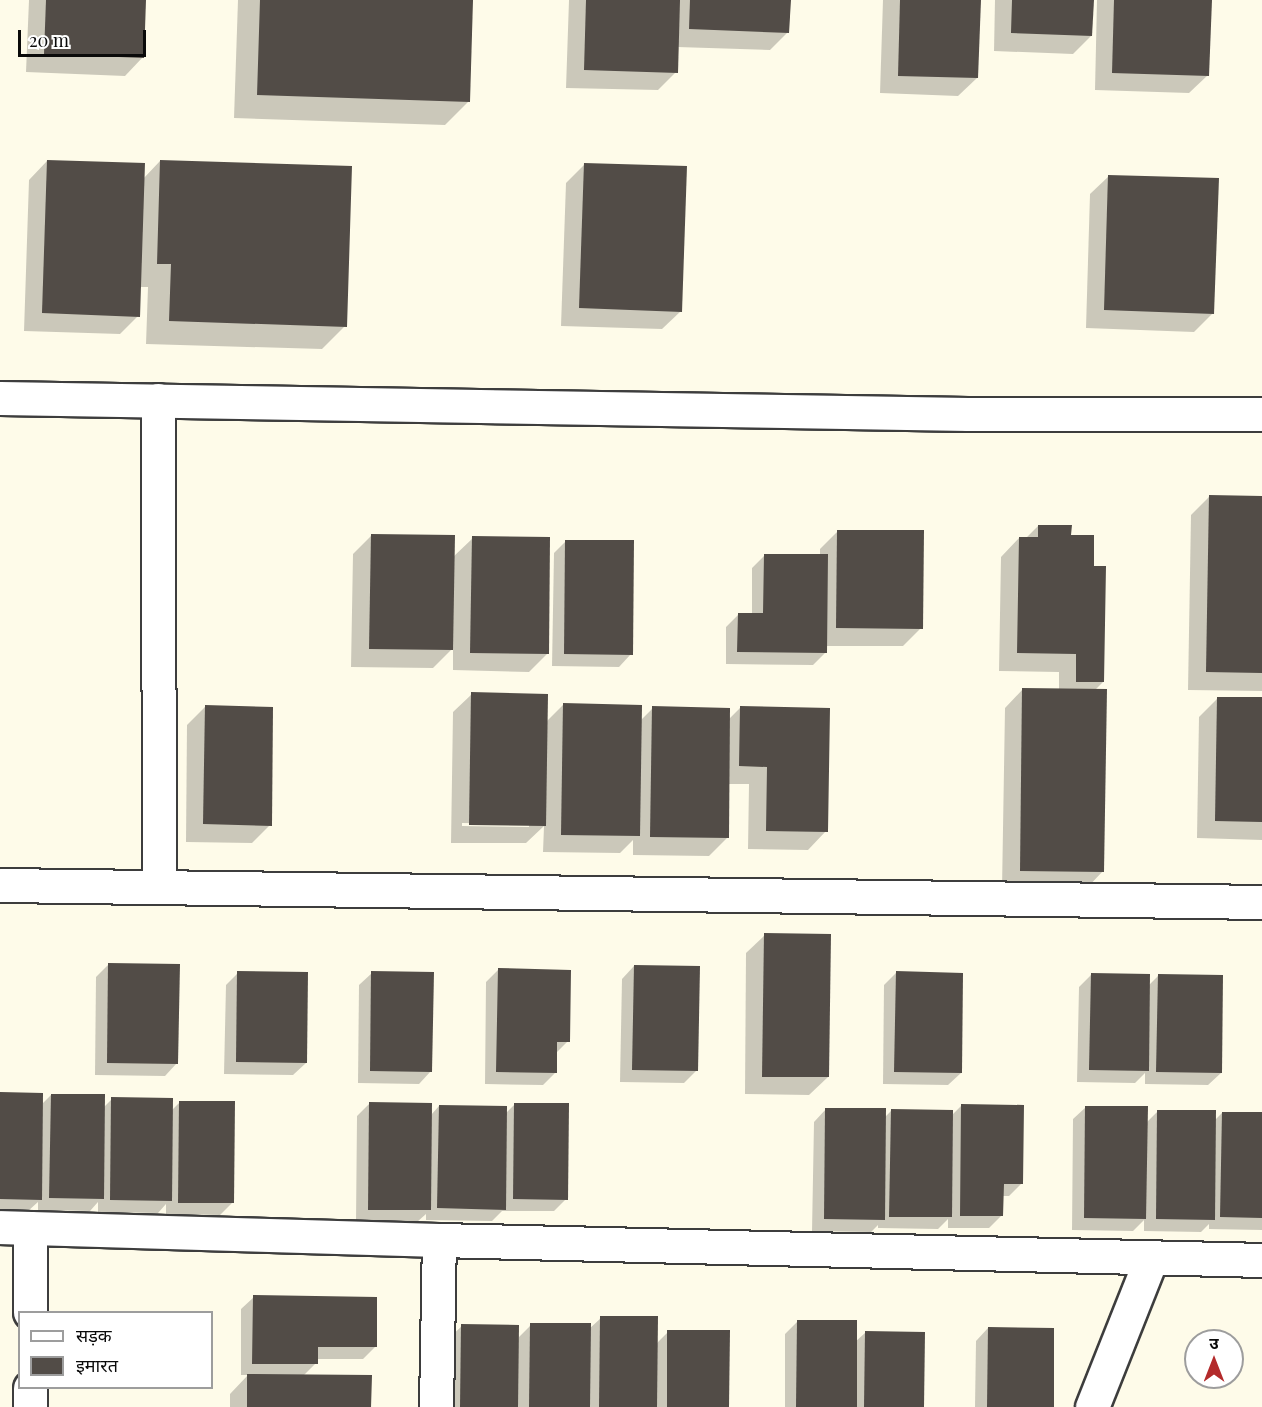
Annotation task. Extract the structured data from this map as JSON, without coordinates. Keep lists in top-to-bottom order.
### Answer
{
  "legend": ["सड़क", "इमारत"],
  "scale_bar": "20 m",
  "north": "top"
}
